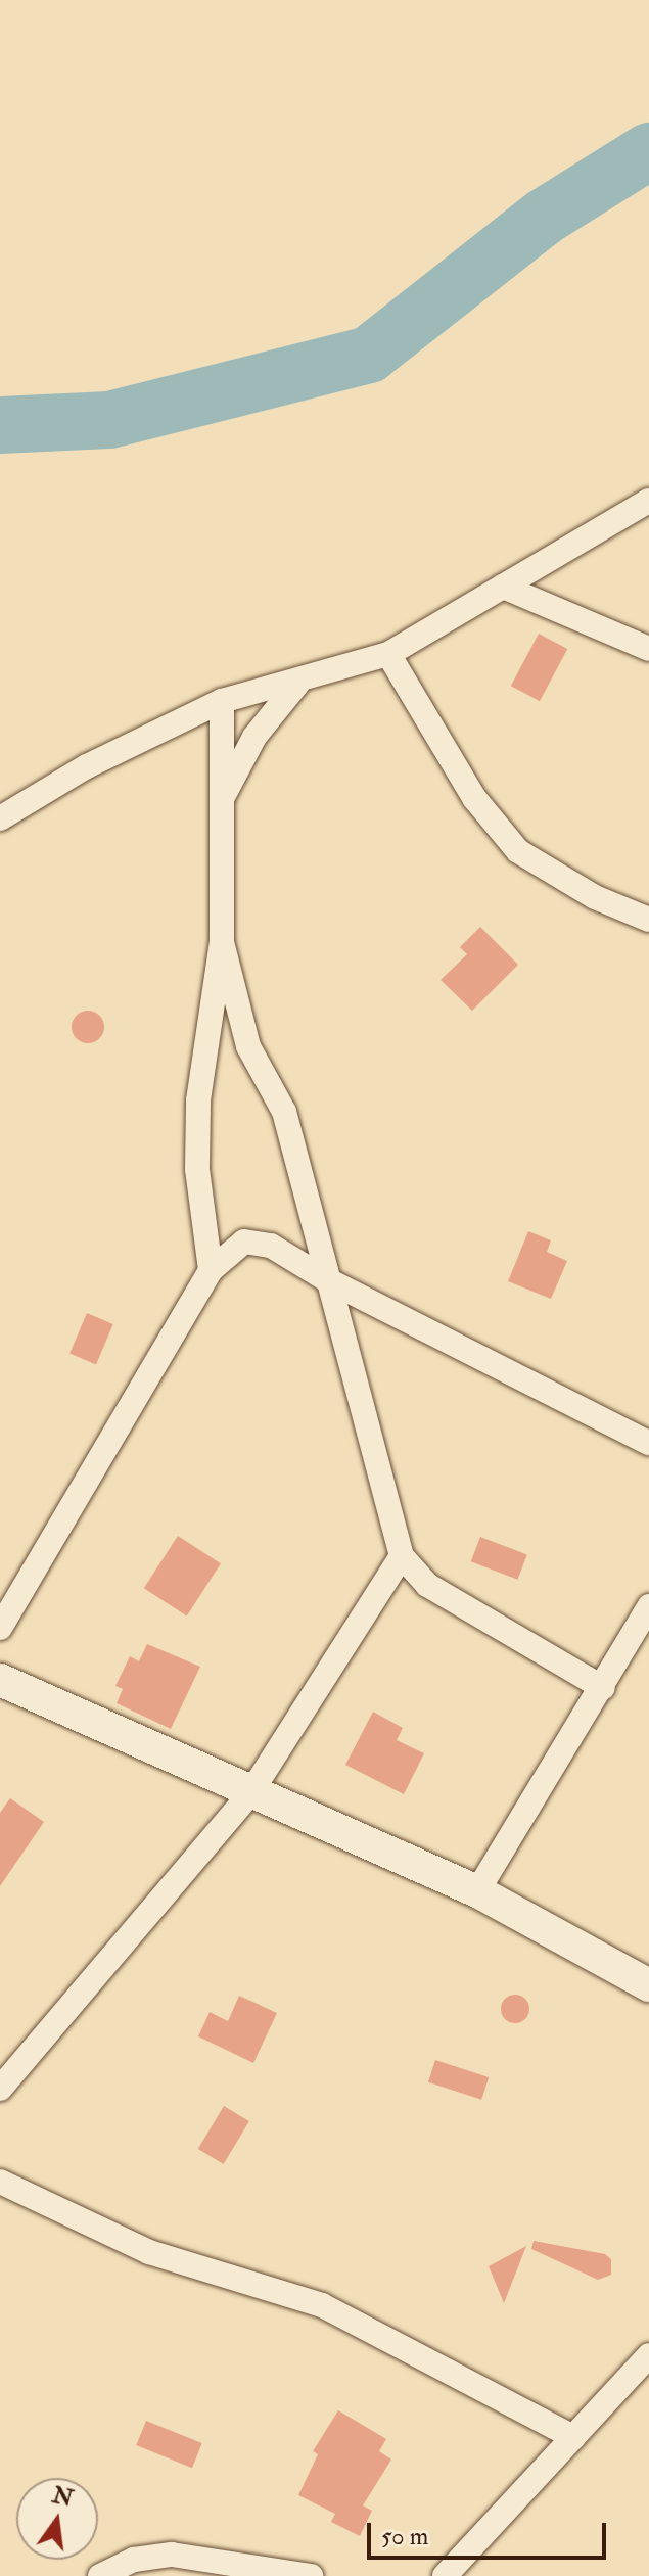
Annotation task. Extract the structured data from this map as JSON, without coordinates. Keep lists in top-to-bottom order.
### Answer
{
  "scale_bar": "50 m",
  "north": "top"
}
